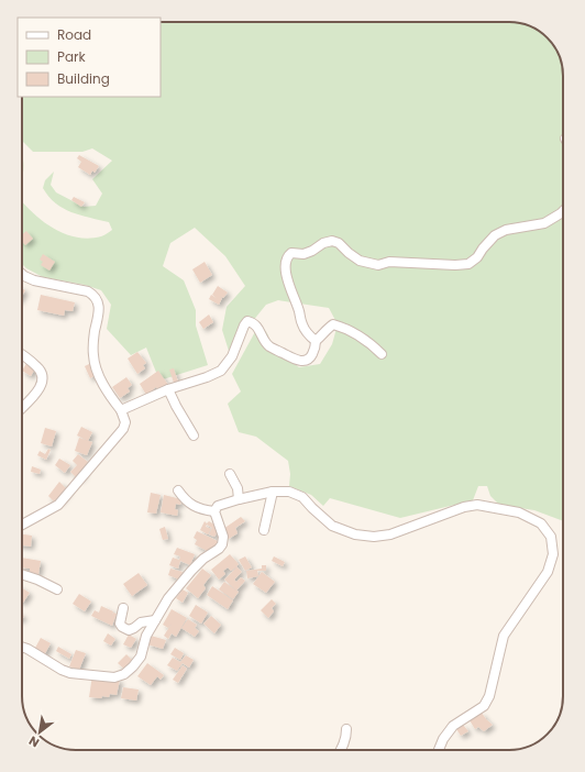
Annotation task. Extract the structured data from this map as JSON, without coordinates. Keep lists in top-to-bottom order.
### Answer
{
  "legend": ["Road", "Park", "Building"],
  "north": "bottom left"
}
